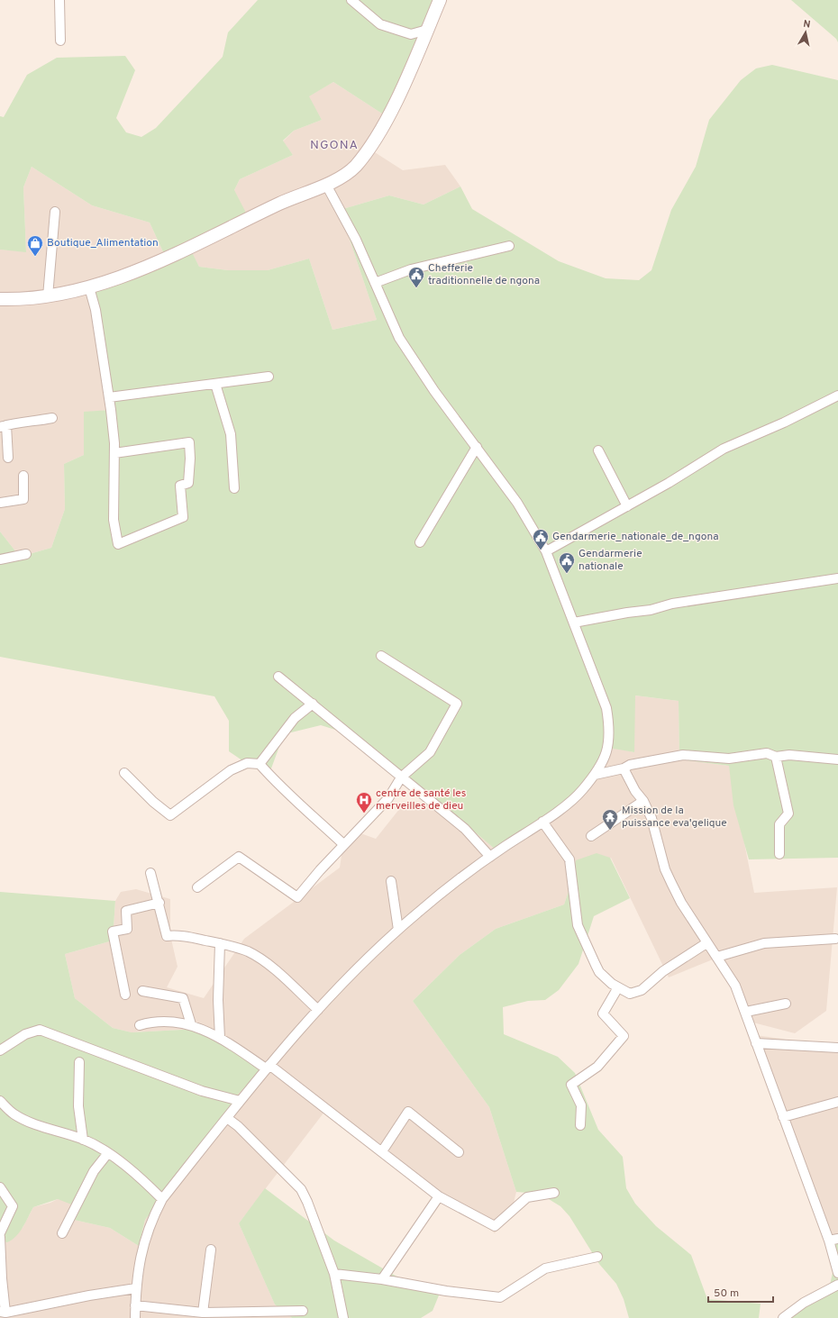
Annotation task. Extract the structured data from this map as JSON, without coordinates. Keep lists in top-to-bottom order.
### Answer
{
  "districts": ["NGONA"],
  "places": {
    "shop": ["Boutique_Alimentation"],
    "public building": ["Chefferie traditionnelle de ngona", "Gendarmerie_nationale_de_ngona", "Gendarmerie nationale"],
    "hospital": ["centre de santé les merveilles de dieu"],
    "temple": ["Mission de la puissance eva'gelique"]
  },
  "scale_bar": "50 m",
  "north": "top"
}
